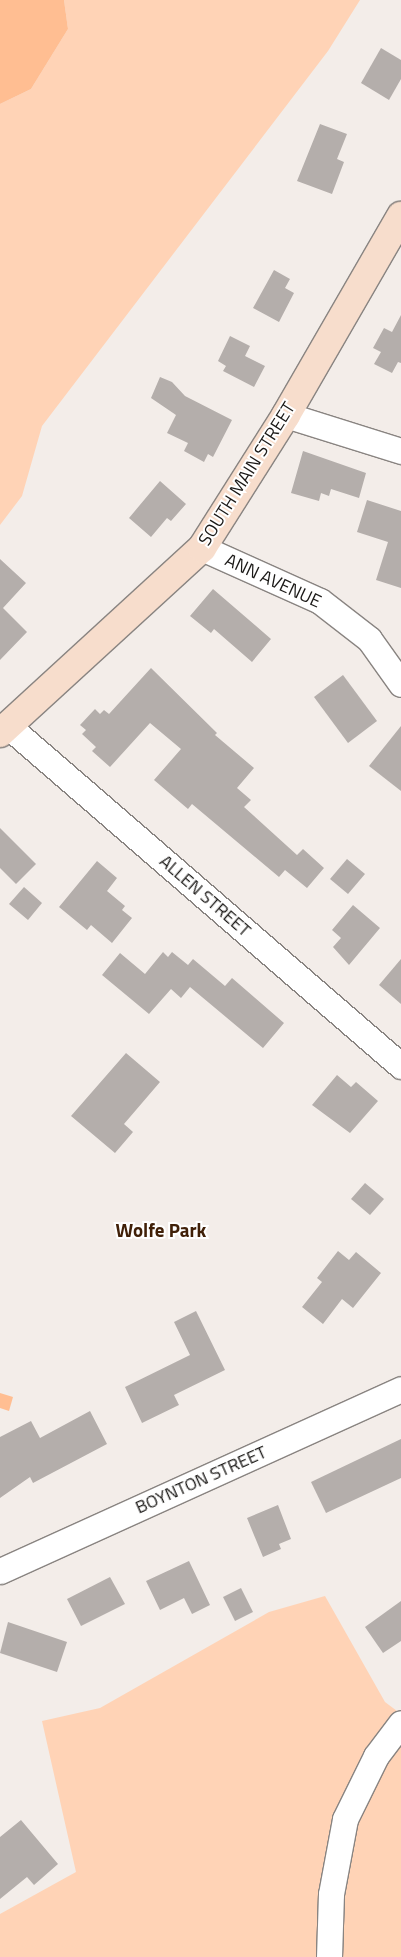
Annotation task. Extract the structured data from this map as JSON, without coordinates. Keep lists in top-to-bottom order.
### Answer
{
  "streets": {
    "main road": ["SOUTH MAIN STREET"],
    "street": ["ANN AVENUE", "ALLEN STREET", "BOYNTON STREET"]
  },
  "crossings": [
    ["SOUTH MAIN STREET", "ANN AVENUE"],
    ["SOUTH MAIN STREET", "ALLEN STREET"]
  ],
  "districts": ["Wolfe Park"]
}
